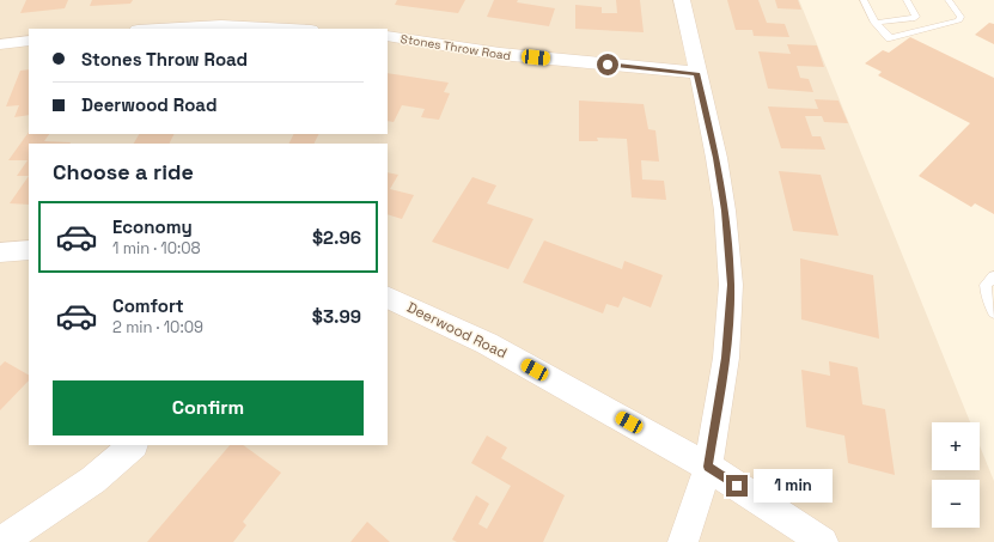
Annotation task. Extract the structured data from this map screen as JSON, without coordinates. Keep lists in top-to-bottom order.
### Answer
{
  "streets": {
    "street": ["Stones Throw Road", "Deerwood Road"]
  },
  "page": {
    "banner": ["Stones Throw Road", "Deerwood Road"],
    "heading": "Choose a ride",
    "list": [
      {
        "name": "Economy",
        "note": "1 min · 10:08",
        "value": "$2.96"
      },
      {
        "name": "Comfort",
        "note": "2 min · 10:09",
        "value": "$3.99"
      }
    ],
    "buttons": "Confirm",
    "map_buttons": ["+", "−"],
    "bubble": "1 min"
  }
}
